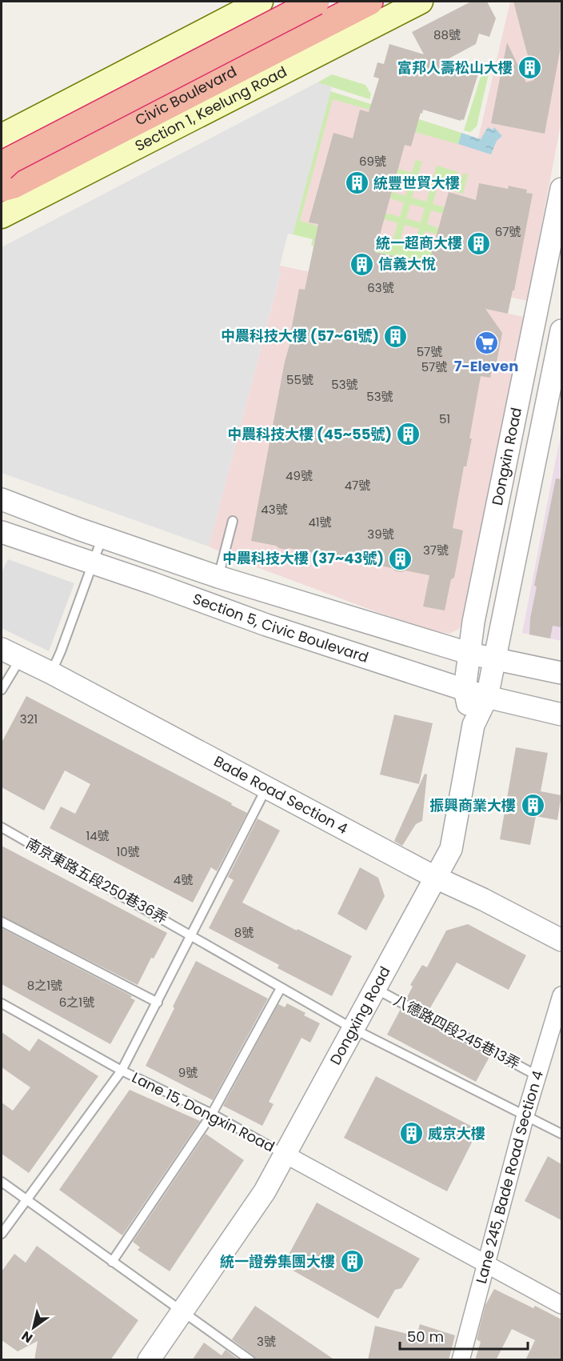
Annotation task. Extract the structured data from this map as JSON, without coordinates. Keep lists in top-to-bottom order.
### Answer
{
  "streets": {
    "highway": ["Civic Boulevard"],
    "main road": ["Section 1, Keelung Road"],
    "street": [
      "Dongxin Road",
      "Section 5, Civic Boulevard",
      "Bade Road Section 4",
      "Dongxing Road",
      "Lane 245, Bade Road Section 4"
    ],
    "lane": ["南京東路五段250巷36弄", "八德路四段245巷13弄", "Lane 15, Dongxin Road"]
  },
  "crossings": [
    ["Dongxin Road", "Section 5, Civic Boulevard"],
    ["Dongxin Road", "Bade Road Section 4"],
    ["Dongxin Road", "Dongxing Road"],
    ["Bade Road Section 4", "Dongxing Road"],
    ["南京東路五段250巷36弄", "Dongxing Road"],
    ["南京東路五段250巷36弄", "Lane 245, Bade Road Section 4"],
    ["Dongxing Road", "八德路四段245巷13弄"],
    ["Dongxing Road", "Lane 15, Dongxin Road"],
    ["八德路四段245巷13弄", "Lane 245, Bade Road Section 4"]
  ],
  "places": {
    "building": [
      "富邦人壽松山大樓",
      "統豐世貿大樓",
      "統一超商大樓",
      "信義大悅",
      "中農科技大樓 (57~61號)",
      "中農科技大樓 (45~55號)",
      "中農科技大樓 (37~43號)",
      "振興商業大樓",
      "威京大樓",
      "統一證券集團大樓"
    ],
    "supermarket": ["7-Eleven"]
  },
  "house_numbers": [
    "88號",
    "69號",
    "67號",
    "63號",
    "57號",
    "57號",
    "55號",
    "53號",
    "53號",
    "51",
    "49號",
    "47號",
    "43號",
    "41號",
    "39號",
    "37號",
    "321",
    "14號",
    "10號",
    "4號",
    "8號",
    "8之1號",
    "6之1號",
    "9號",
    "3號"
  ],
  "scale_bar": "50 m",
  "north": "bottom left"
}
